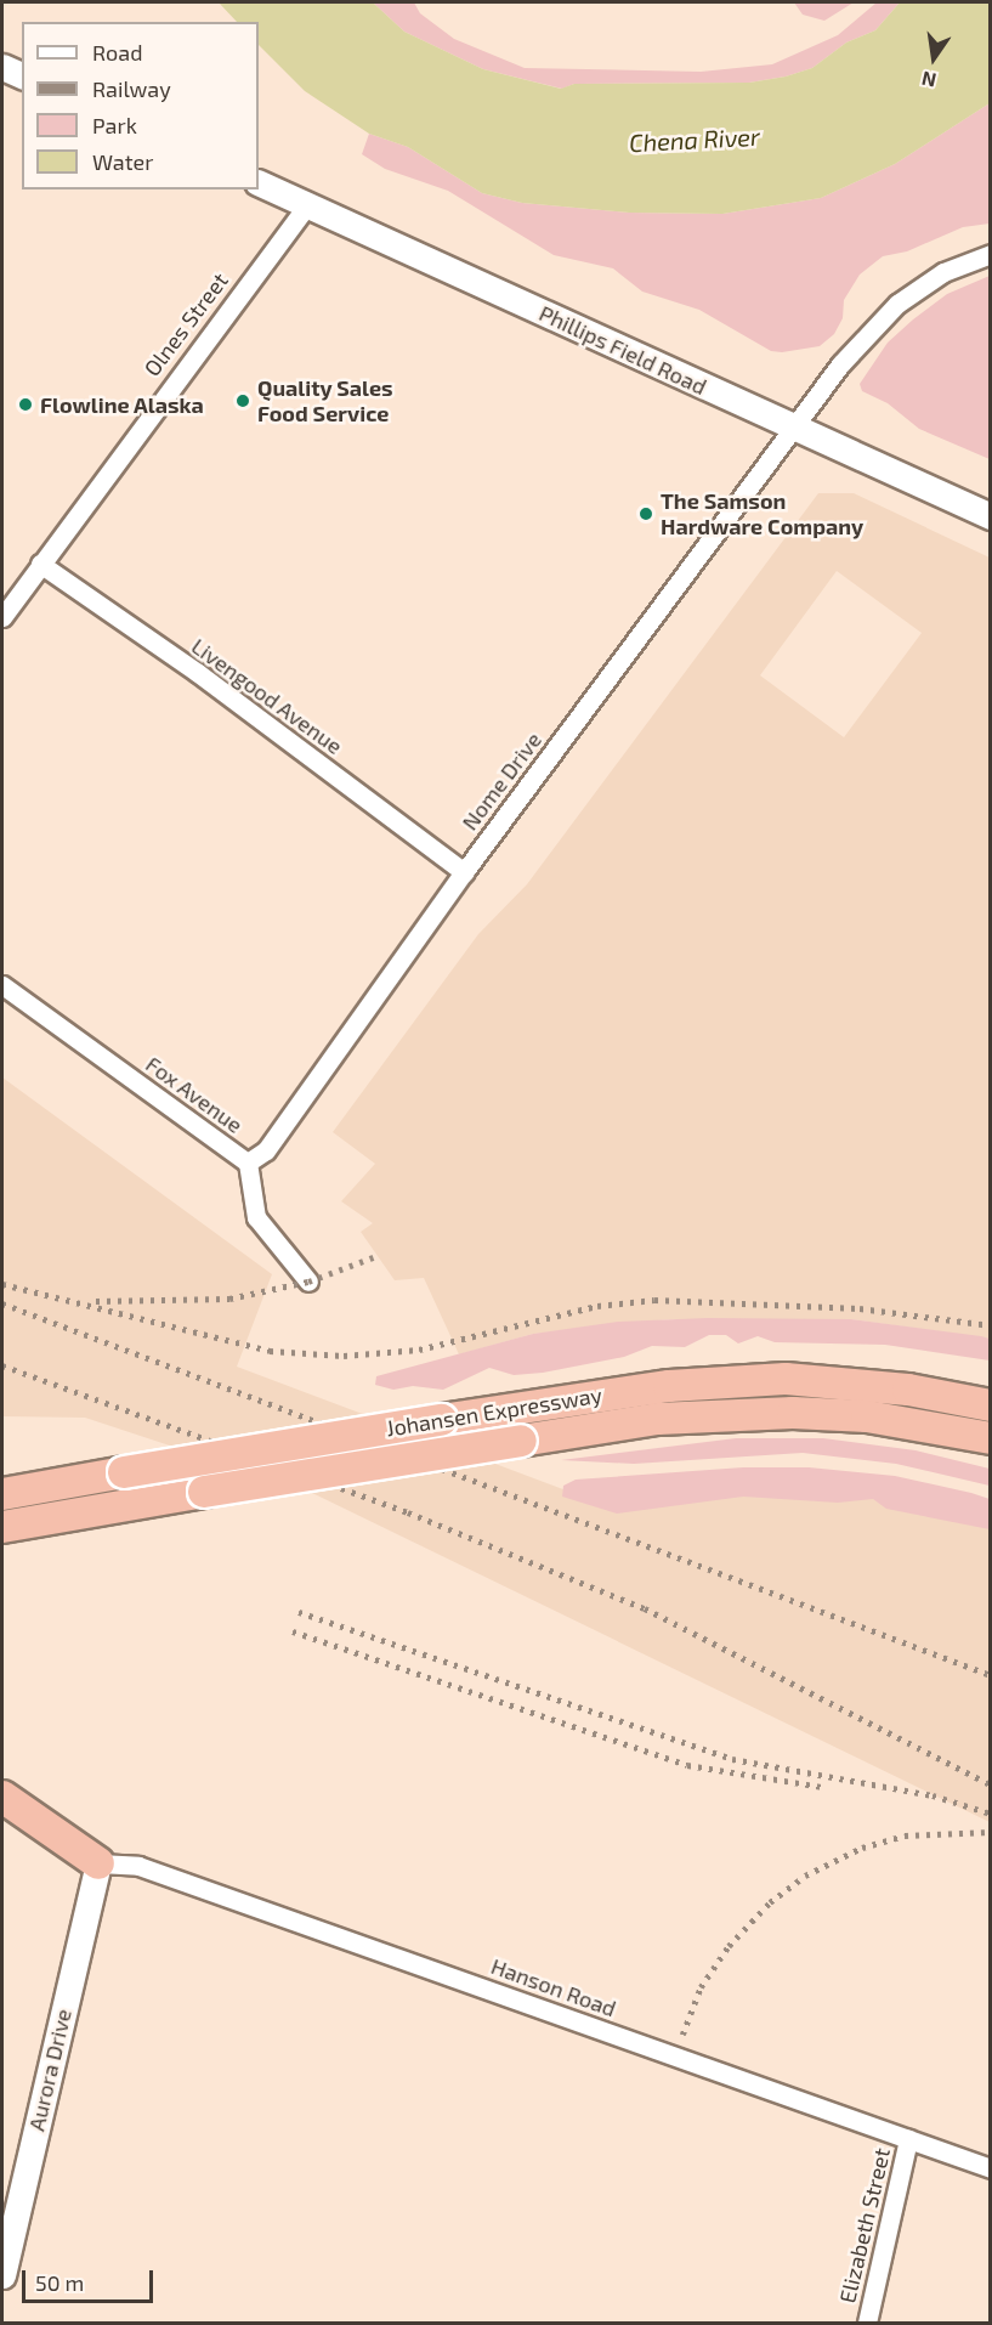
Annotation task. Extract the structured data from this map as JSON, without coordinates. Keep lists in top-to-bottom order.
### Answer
{
  "streets": {
    "highway": ["Johansen Expressway"],
    "street": [
      "Olnes Street",
      "Phillips Field Road",
      "Livengood Avenue",
      "Nome Drive",
      "Fox Avenue",
      "Hanson Road",
      "Aurora Drive",
      "Elizabeth Street"
    ]
  },
  "crossings": [
    ["Olnes Street", "Phillips Field Road"],
    ["Olnes Street", "Livengood Avenue"],
    ["Phillips Field Road", "Nome Drive"],
    ["Livengood Avenue", "Nome Drive"],
    ["Nome Drive", "Fox Avenue"],
    ["Hanson Road", "Aurora Drive"],
    ["Hanson Road", "Elizabeth Street"]
  ],
  "water": ["Chena River"],
  "places": ["Quality Sales Food Service", "Flowline Alaska", "The Samson Hardware Company"],
  "legend": [
    "Road",
    "Railway",
    "Park",
    "Water"
  ],
  "scale_bar": "50 m",
  "north": "bottom"
}
